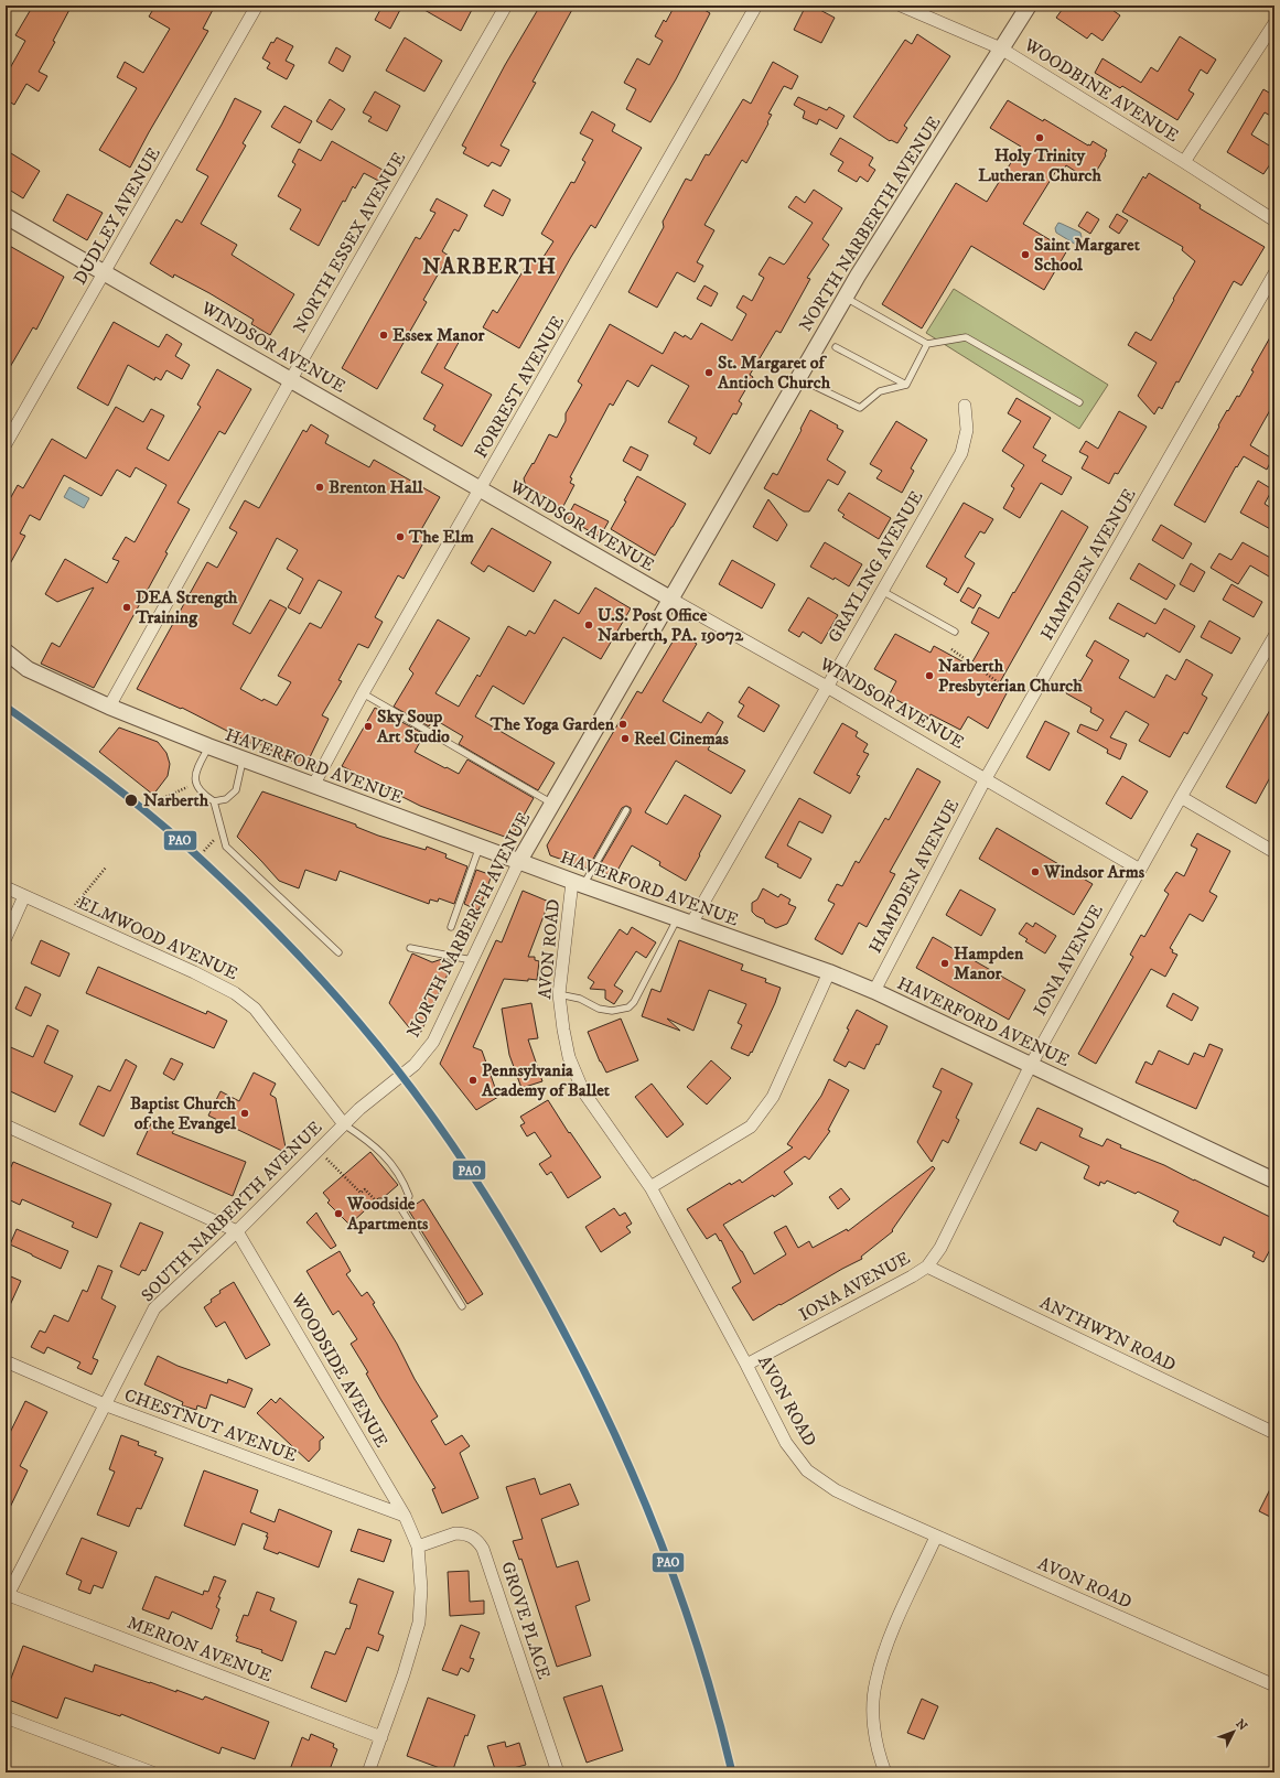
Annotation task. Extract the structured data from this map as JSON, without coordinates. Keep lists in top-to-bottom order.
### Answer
{
  "streets": {
    "street": [
      "WOODBINE AVENUE",
      "DUDLEY AVENUE",
      "NORTH NARBERTH AVENUE",
      "NORTH ESSEX AVENUE",
      "WINDSOR AVENUE",
      "FORREST AVENUE",
      "HAMPDEN AVENUE",
      "GRAYLING AVENUE",
      "HAVERFORD AVENUE",
      "ELMWOOD AVENUE",
      "AVON ROAD",
      "IONA AVENUE",
      "SOUTH NARBERTH AVENUE",
      "ANTHWYN ROAD",
      "WOODSIDE AVENUE",
      "CHESTNUT AVENUE",
      "GROVE PLACE",
      "MERION AVENUE"
    ]
  },
  "crossings": [
    ["WOODBINE AVENUE", "NORTH NARBERTH AVENUE"],
    ["DUDLEY AVENUE", "WINDSOR AVENUE"],
    ["NORTH NARBERTH AVENUE", "WINDSOR AVENUE"],
    ["NORTH NARBERTH AVENUE", "HAVERFORD AVENUE"],
    ["NORTH NARBERTH AVENUE", "SOUTH NARBERTH AVENUE"],
    ["NORTH ESSEX AVENUE", "WINDSOR AVENUE"],
    ["NORTH ESSEX AVENUE", "HAVERFORD AVENUE"],
    ["WINDSOR AVENUE", "FORREST AVENUE"],
    ["WINDSOR AVENUE", "HAMPDEN AVENUE"],
    ["WINDSOR AVENUE", "GRAYLING AVENUE"],
    ["WINDSOR AVENUE", "IONA AVENUE"],
    ["FORREST AVENUE", "HAVERFORD AVENUE"],
    ["HAMPDEN AVENUE", "HAVERFORD AVENUE"],
    ["GRAYLING AVENUE", "HAVERFORD AVENUE"],
    ["HAVERFORD AVENUE", "AVON ROAD"],
    ["HAVERFORD AVENUE", "IONA AVENUE"],
    ["ELMWOOD AVENUE", "SOUTH NARBERTH AVENUE"],
    ["AVON ROAD", "IONA AVENUE"],
    ["IONA AVENUE", "ANTHWYN ROAD"],
    ["SOUTH NARBERTH AVENUE", "WOODSIDE AVENUE"],
    ["SOUTH NARBERTH AVENUE", "CHESTNUT AVENUE"],
    ["SOUTH NARBERTH AVENUE", "MERION AVENUE"],
    ["WOODSIDE AVENUE", "CHESTNUT AVENUE"],
    ["WOODSIDE AVENUE", "GROVE PLACE"],
    ["WOODSIDE AVENUE", "MERION AVENUE"]
  ],
  "districts": ["NARBERTH"],
  "places": [
    "Holy Trinity Lutheran Church",
    "Saint Margaret School",
    "Essex Manor",
    "St. Margaret of Antioch Church",
    "Brenton Hall",
    "The Elm",
    "DEA Strength Training",
    "U.S. Post Office Narberth, PA. 19072",
    "Narberth Presbyterian Church",
    "The Yoga Garden",
    "Sky Soup Art Studio",
    "Reel Cinemas",
    "Narberth",
    "Windsor Arms",
    "Hampden Manor",
    "Pennsylvania Academy of Ballet",
    "Baptist Church of the Evangel",
    "Woodside Apartments"
  ],
  "lines": ["transit line PAO"],
  "north": "top right"
}
